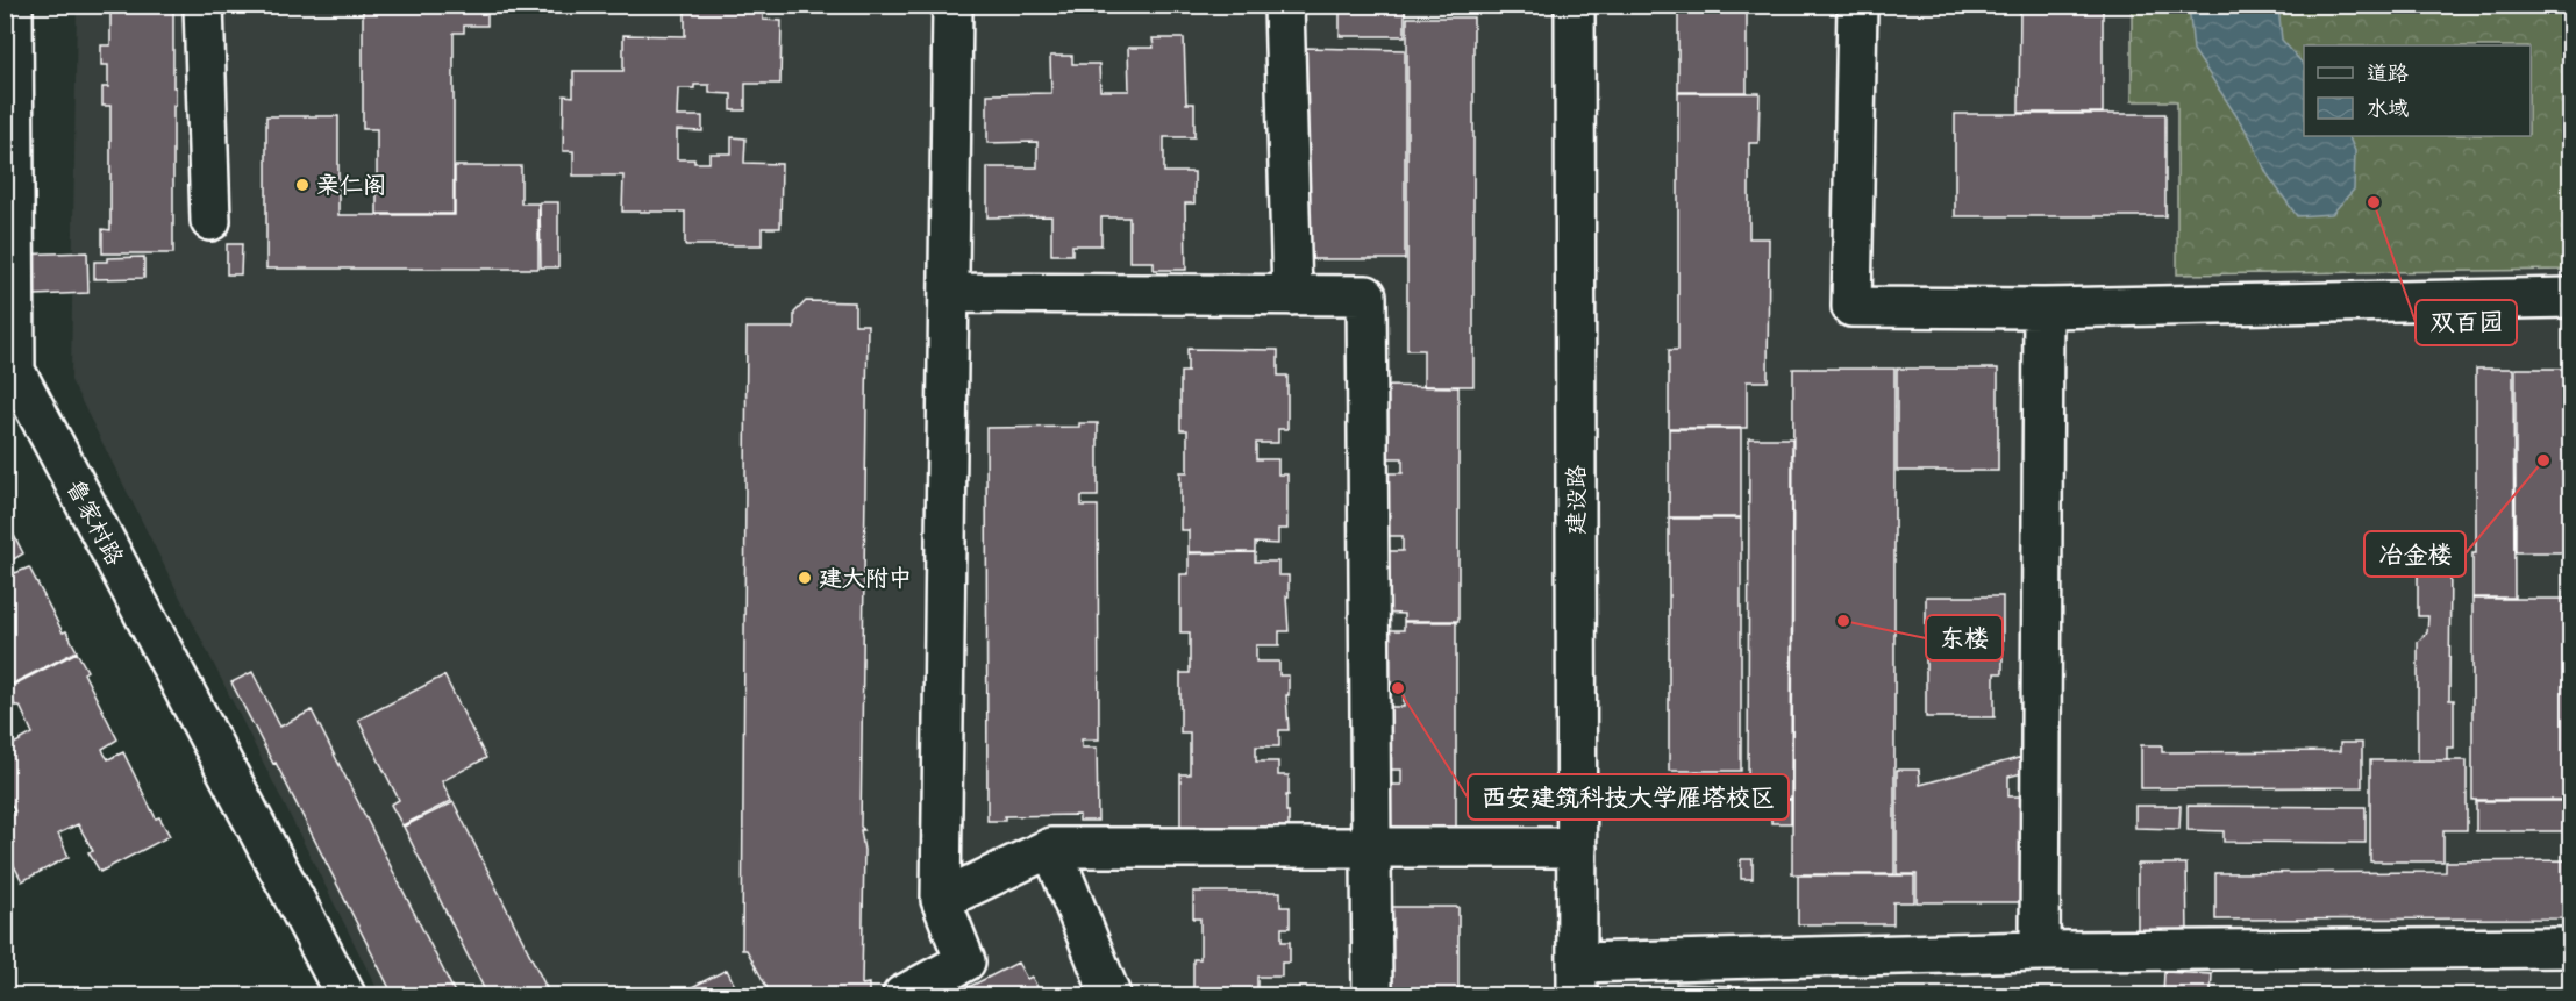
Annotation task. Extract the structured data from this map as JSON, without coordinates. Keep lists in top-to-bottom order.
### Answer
{
  "streets": {
    "street": ["建设路", "鲁家村路"]
  },
  "places": [
    "亲仁阁",
    "双百园",
    "冶金楼",
    "建大附中",
    "东楼",
    "西安建筑科技大学雁塔校区"
  ],
  "legend": ["道路", "水域"]
}
